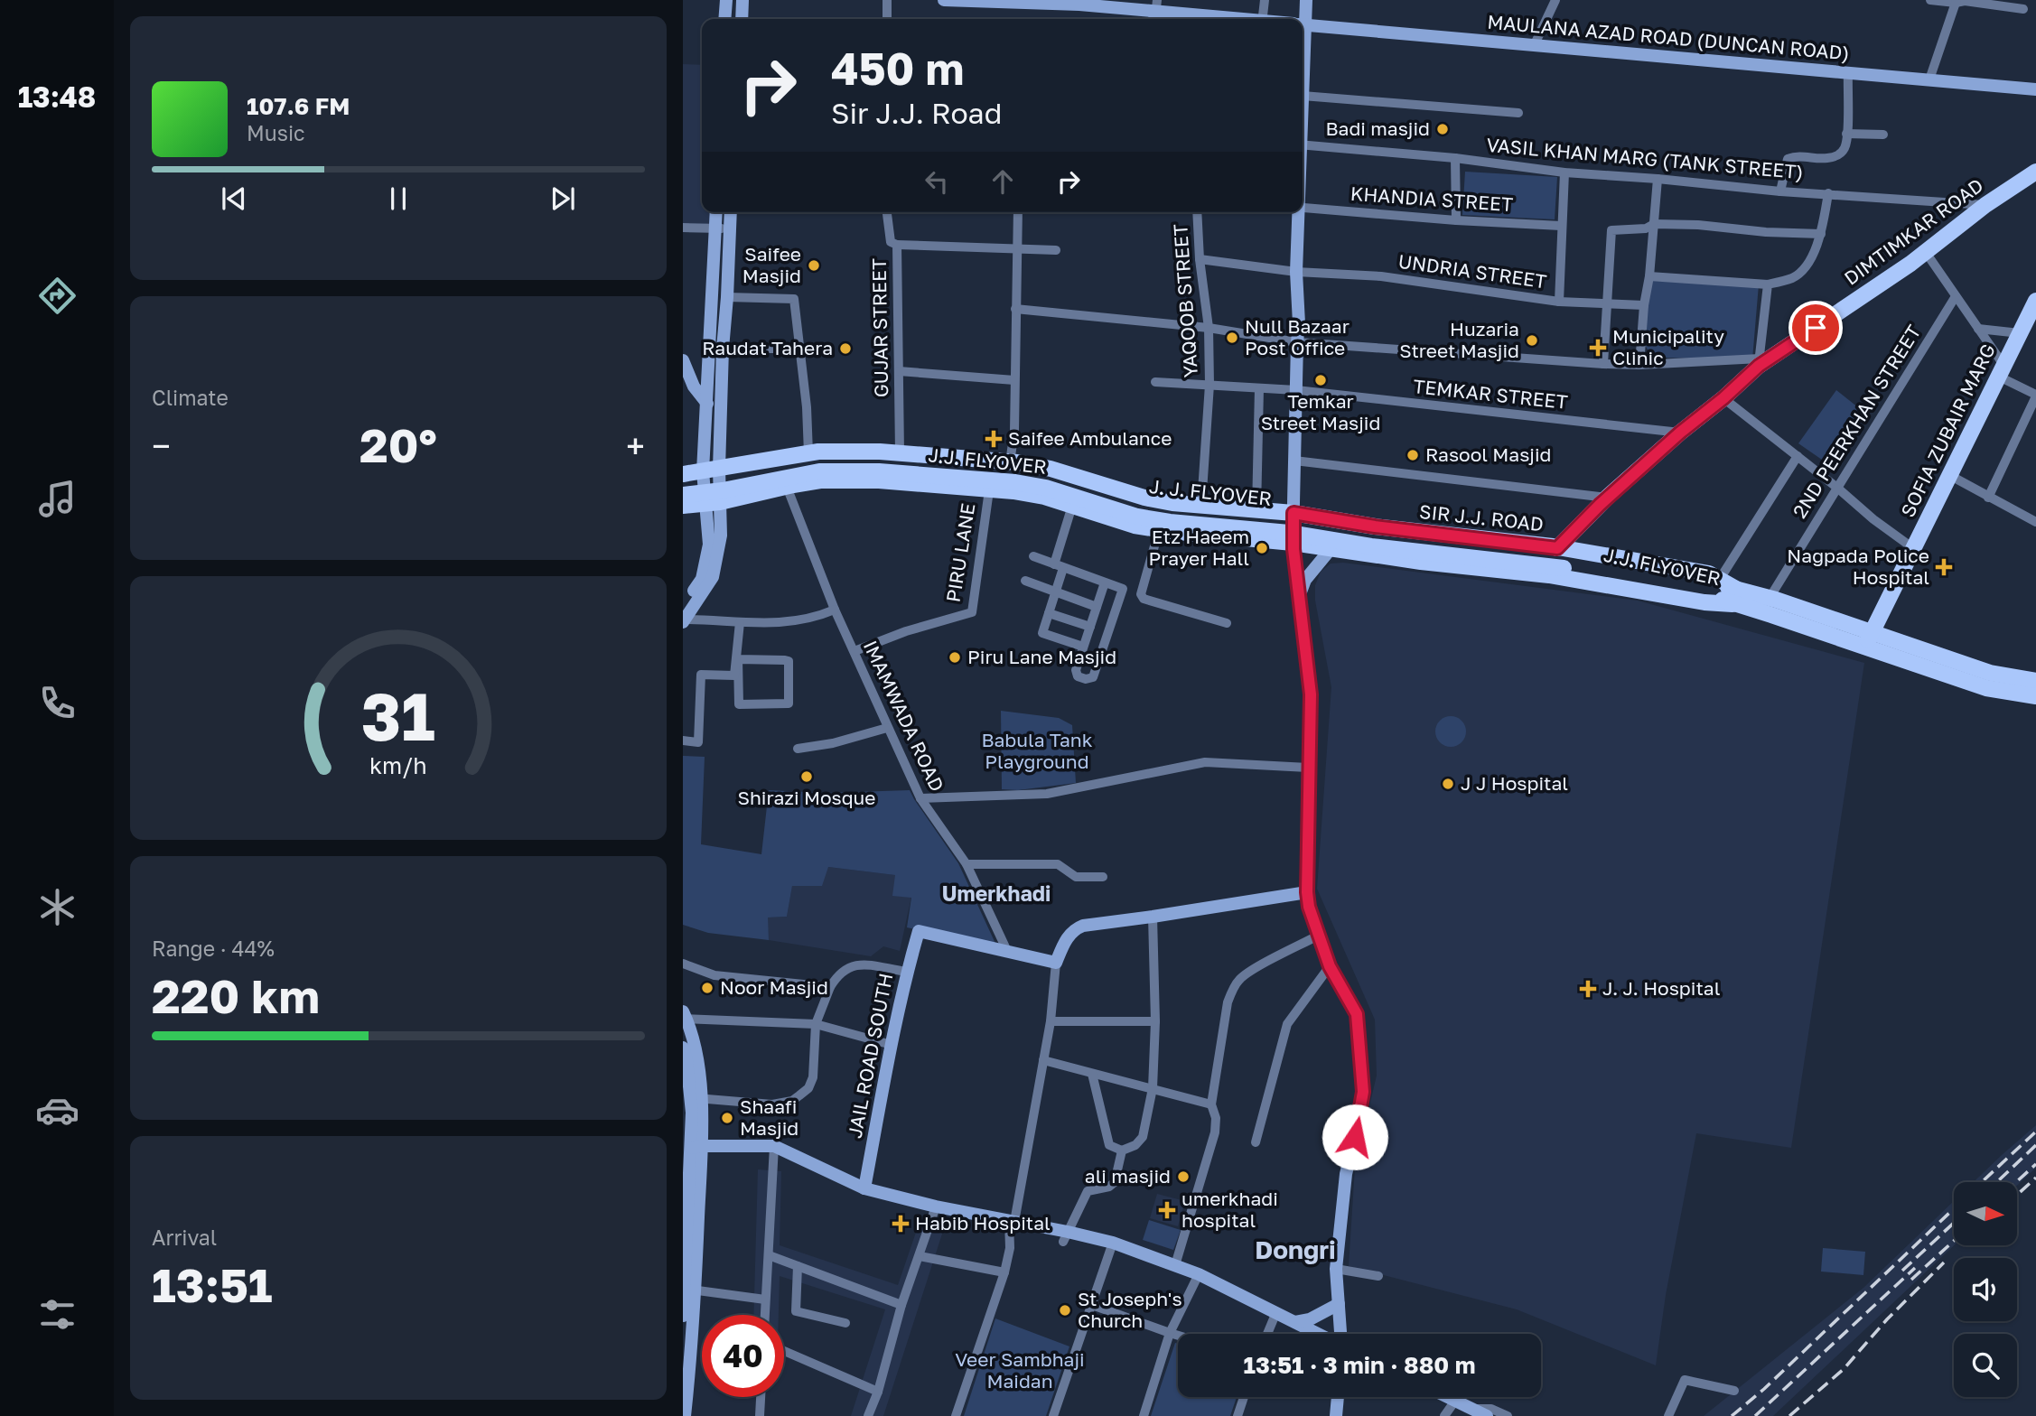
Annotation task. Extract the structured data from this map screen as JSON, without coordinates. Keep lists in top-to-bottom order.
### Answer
{
  "streets": {
    "main road": [
      "MAULANA AZAD ROAD (DUNCAN ROAD)",
      "DIMTIMKAR ROAD",
      "SOFIA ZUBAIR MARG",
      "J.J. FLYOVER",
      "J. J. FLYOVER",
      "SIR J.J. ROAD",
      "JAIL ROAD SOUTH"
    ],
    "street": [
      "VASIL KHAN MARG (TANK STREET)",
      "KHANDIA STREET",
      "UNDRIA STREET",
      "YAQOOB STREET",
      "GUJAR STREET",
      "TEMKAR STREET",
      "2ND PEERKHAN STREET",
      "PIRU LANE",
      "IMAMWADA ROAD"
    ]
  },
  "crossings": [
    ["VASIL KHAN MARG (TANK STREET)", "DIMTIMKAR ROAD"],
    ["DIMTIMKAR ROAD", "TEMKAR STREET"],
    ["DIMTIMKAR ROAD", "J.J. FLYOVER"],
    ["DIMTIMKAR ROAD", "J. J. FLYOVER"],
    ["DIMTIMKAR ROAD", "SIR J.J. ROAD"],
    ["UNDRIA STREET", "YAQOOB STREET"],
    ["YAQOOB STREET", "TEMKAR STREET"],
    ["YAQOOB STREET", "SIR J.J. ROAD"],
    ["GUJAR STREET", "SIR J.J. ROAD"],
    ["J.J. FLYOVER", "J. J. FLYOVER"],
    ["J.J. FLYOVER", "SIR J.J. ROAD"],
    ["J. J. FLYOVER", "SIR J.J. ROAD"],
    ["PIRU LANE", "IMAMWADA ROAD"],
    ["IMAMWADA ROAD", "JAIL ROAD SOUTH"]
  ],
  "districts": ["Umerkhadi", "Dongri"],
  "parks": ["Babula Tank Playground", "Veer Sambhaji Maidan"],
  "places": {
    "other": [
      "Badi masjid",
      "Saifee Masjid",
      "Null Bazaar Post Office",
      "Huzaria Street Masjid",
      "Raudat Tahera",
      "Temkar Street Masjid",
      "Rasool Masjid",
      "Etz Haeem Prayer Hall",
      "Piru Lane Masjid",
      "Shirazi Mosque",
      "J J Hospital",
      "Noor Masjid",
      "Shaafi Masjid",
      "ali masjid",
      "St Joseph's Church"
    ],
    "health": [
      "Municipality Clinic",
      "Saifee Ambulance",
      "Nagpada Police Hospital",
      "J. J. Hospital",
      "umerkhadi hospital",
      "Habib Hospital"
    ]
  },
  "north": "right",
  "page": {
    "tabs": "13:48",
    "turn": ["450 m", "Sir J.J. Road"],
    "song": ["107.6 FM", "Music"],
    "tile": [
      "Climate",
      ["Range · 44%", "220 km"],
      ["Arrival", "13:51"]
    ],
    "heat": ["−", "20°", "+"],
    "limit": "40",
    "trip": "13:51 · 3 min · 880 m",
    "gauge": ["31", "km/h"]
  }
}
